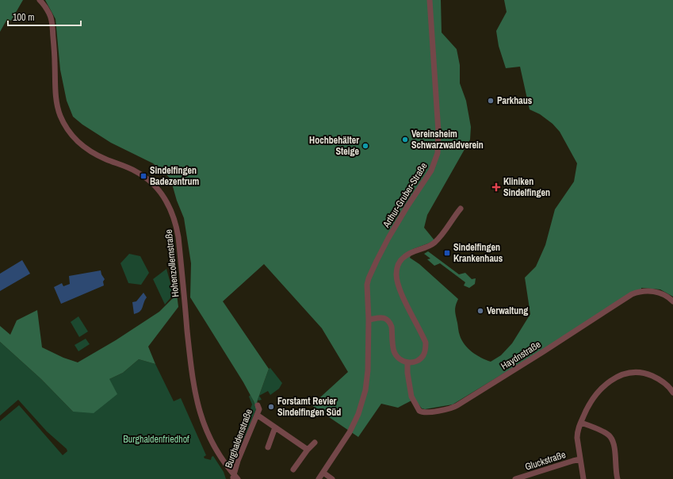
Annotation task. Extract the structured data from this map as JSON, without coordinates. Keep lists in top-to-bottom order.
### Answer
{
  "streets": {
    "street": [
      "Arthur-Gruber-Straße",
      "Hohenzollernstraße",
      "Haydnstraße",
      "Burghaldenstraße",
      "Gluckstraße"
    ]
  },
  "crossings": [
    ["Hohenzollernstraße", "Burghaldenstraße"]
  ],
  "parks": ["Burghaldenfriedhof"],
  "places": {
    "other": [
      "Parkhaus",
      "Vereinsheim Schwarzwaldverein",
      "Hochbehälter Steige",
      "Verwaltung",
      "Forstamt Revier Sindelfingen Süd"
    ],
    "transit": ["Sindelfingen Badezentrum", "Sindelfingen Krankenhaus"],
    "health": ["Kliniken Sindelfingen"]
  },
  "scale_bar": "100 m"
}
